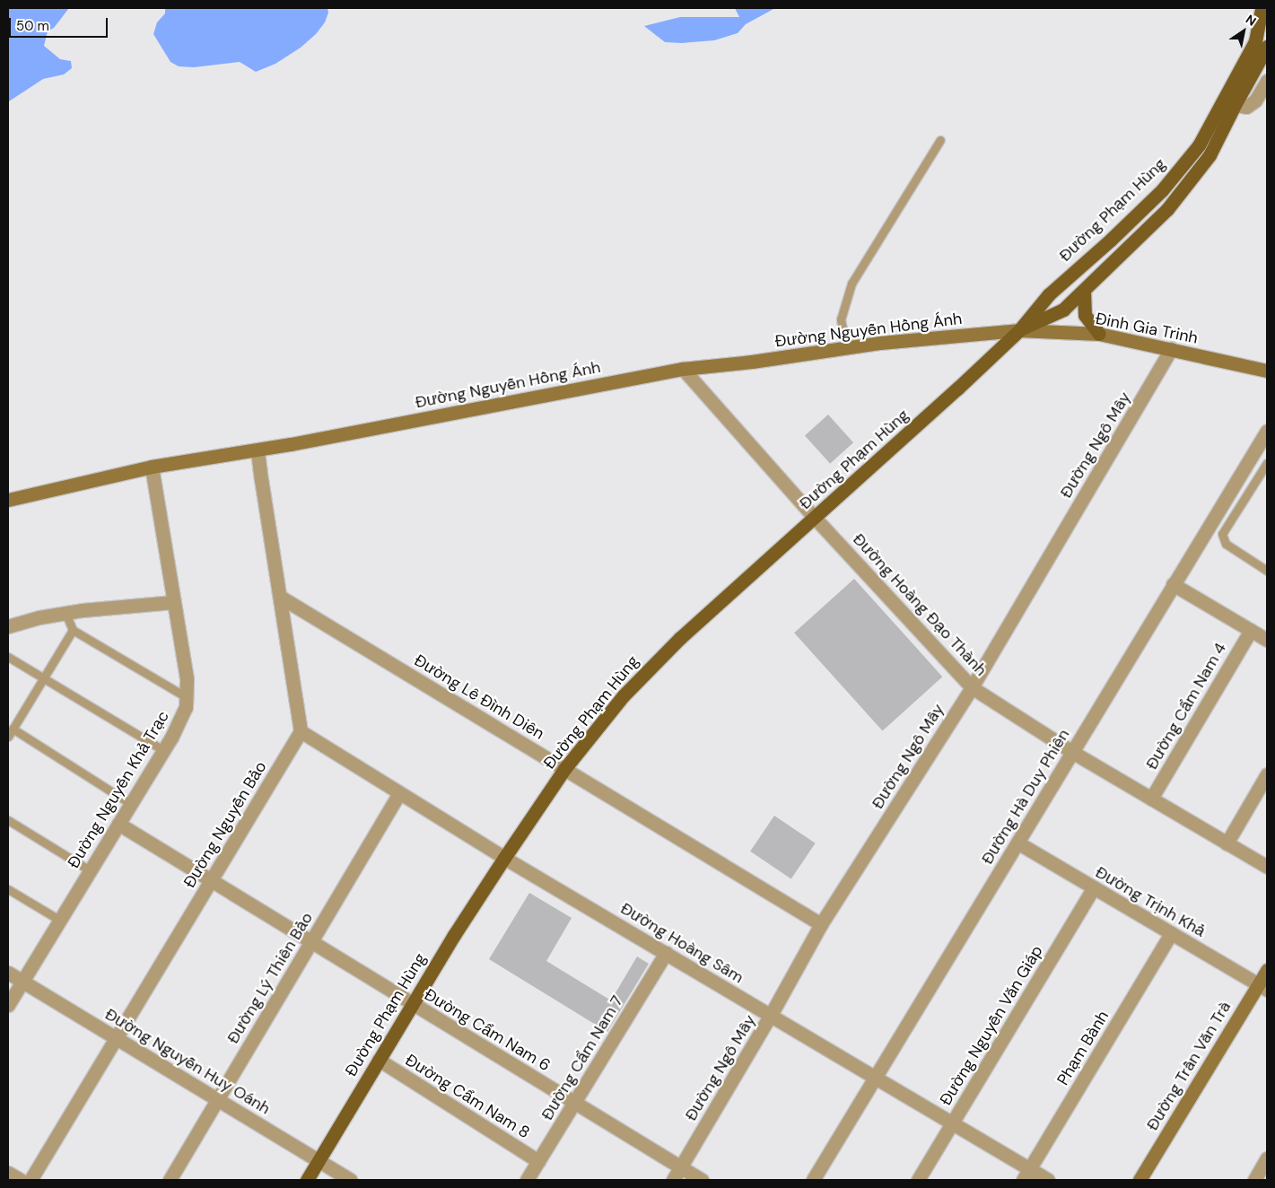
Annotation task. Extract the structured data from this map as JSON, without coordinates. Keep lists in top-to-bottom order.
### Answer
{
  "streets": {
    "main road": ["Đường Phạm Hùng"],
    "street": [
      "Đinh Gia Trinh",
      "Đường Nguyễn Hồng Ánh",
      "Đường Ngô Mây",
      "Đường Hoàng Đạo Thành",
      "Đường Lê Đình Diên",
      "Đường Cẩm Nam 4",
      "Đường Nguyễn Khả Trạc",
      "Đường Hà Duy Phiên",
      "Đường Nguyễn Bảo",
      "Đường Trịnh Khả",
      "Đường Hoàng Sâm",
      "Đường Lý Thiên Bảo",
      "Đường Nguyễn Văn Giáp",
      "Đường Cẩm Nam 6",
      "Phạm Bành",
      "Đường Cẩm Nam 7",
      "Đường Nguyễn Huy Oánh",
      "Đường Trần Văn Trà",
      "Đường Cẩm Nam 8"
    ]
  },
  "crossings": [
    ["Đường Phạm Hùng", "Đinh Gia Trinh"],
    ["Đường Phạm Hùng", "Đường Nguyễn Hồng Ánh"],
    ["Đường Phạm Hùng", "Đường Hoàng Đạo Thành"],
    ["Đường Phạm Hùng", "Đường Lê Đình Diên"],
    ["Đường Phạm Hùng", "Đường Hoàng Sâm"],
    ["Đường Phạm Hùng", "Đường Cẩm Nam 6"],
    ["Đường Phạm Hùng", "Đường Nguyễn Huy Oánh"],
    ["Đường Phạm Hùng", "Đường Cẩm Nam 8"],
    ["Đinh Gia Trinh", "Đường Nguyễn Hồng Ánh"],
    ["Đinh Gia Trinh", "Đường Ngô Mây"],
    ["Đường Nguyễn Hồng Ánh", "Đường Hoàng Đạo Thành"],
    ["Đường Nguyễn Hồng Ánh", "Đường Nguyễn Khả Trạc"],
    ["Đường Ngô Mây", "Đường Hoàng Đạo Thành"],
    ["Đường Ngô Mây", "Đường Lê Đình Diên"],
    ["Đường Ngô Mây", "Đường Hoàng Sâm"],
    ["Đường Ngô Mây", "Đường Cẩm Nam 6"],
    ["Đường Hoàng Đạo Thành", "Đường Cẩm Nam 4"],
    ["Đường Hoàng Đạo Thành", "Đường Hà Duy Phiên"],
    ["Đường Nguyễn Khả Trạc", "Đường Cẩm Nam 6"],
    ["Đường Nguyễn Khả Trạc", "Đường Nguyễn Huy Oánh"],
    ["Đường Hà Duy Phiên", "Đường Trịnh Khả"],
    ["Đường Hà Duy Phiên", "Đường Hoàng Sâm"],
    ["Đường Nguyễn Bảo", "Đường Hoàng Sâm"],
    ["Đường Nguyễn Bảo", "Đường Cẩm Nam 6"],
    ["Đường Nguyễn Bảo", "Đường Nguyễn Huy Oánh"],
    ["Đường Trịnh Khả", "Đường Nguyễn Văn Giáp"],
    ["Đường Trịnh Khả", "Phạm Bành"],
    ["Đường Trịnh Khả", "Đường Trần Văn Trà"],
    ["Đường Hoàng Sâm", "Đường Lý Thiên Bảo"],
    ["Đường Hoàng Sâm", "Đường Nguyễn Văn Giáp"],
    ["Đường Hoàng Sâm", "Phạm Bành"],
    ["Đường Hoàng Sâm", "Đường Cẩm Nam 7"],
    ["Đường Lý Thiên Bảo", "Đường Cẩm Nam 6"],
    ["Đường Lý Thiên Bảo", "Đường Nguyễn Huy Oánh"],
    ["Đường Cẩm Nam 6", "Đường Cẩm Nam 7"],
    ["Đường Cẩm Nam 7", "Đường Cẩm Nam 8"]
  ],
  "scale_bar": "50 m",
  "north": "top right"
}
